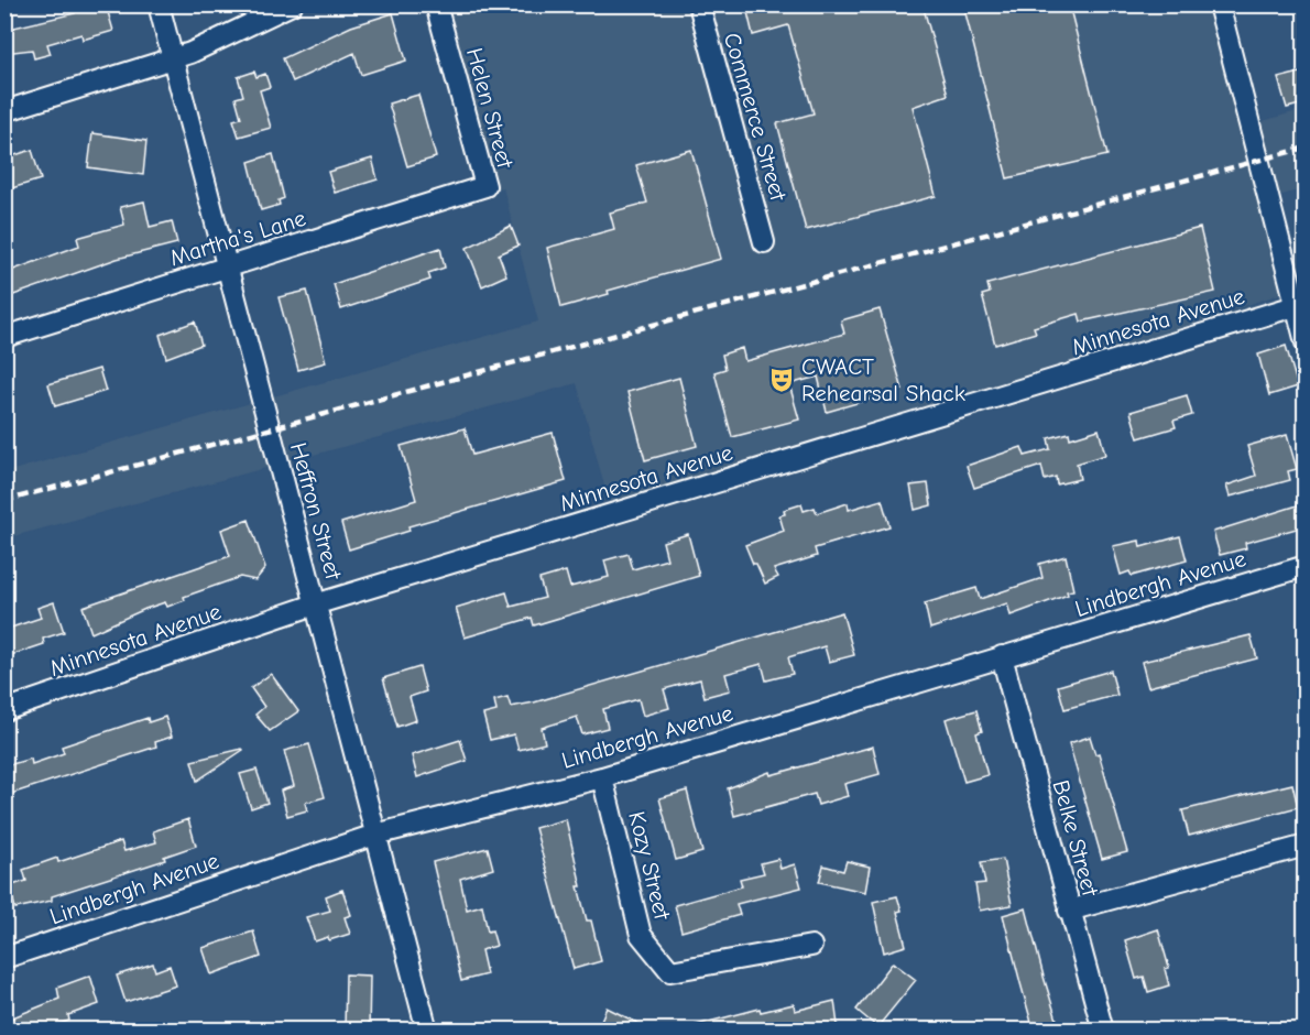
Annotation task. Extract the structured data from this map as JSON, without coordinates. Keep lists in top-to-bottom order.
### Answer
{
  "streets": {
    "street": [
      "Helen Street",
      "Commerce Street",
      "Martha's Lane",
      "Minnesota Avenue",
      "Heffron Street",
      "Lindbergh Avenue",
      "Belke Street",
      "Kozy Street"
    ]
  },
  "crossings": [
    ["Helen Street", "Martha's Lane"],
    ["Martha's Lane", "Heffron Street"],
    ["Minnesota Avenue", "Heffron Street"],
    ["Heffron Street", "Lindbergh Avenue"],
    ["Lindbergh Avenue", "Belke Street"],
    ["Lindbergh Avenue", "Kozy Street"]
  ],
  "places": {
    "theatre": ["CWACT Rehearsal Shack"]
  }
}
